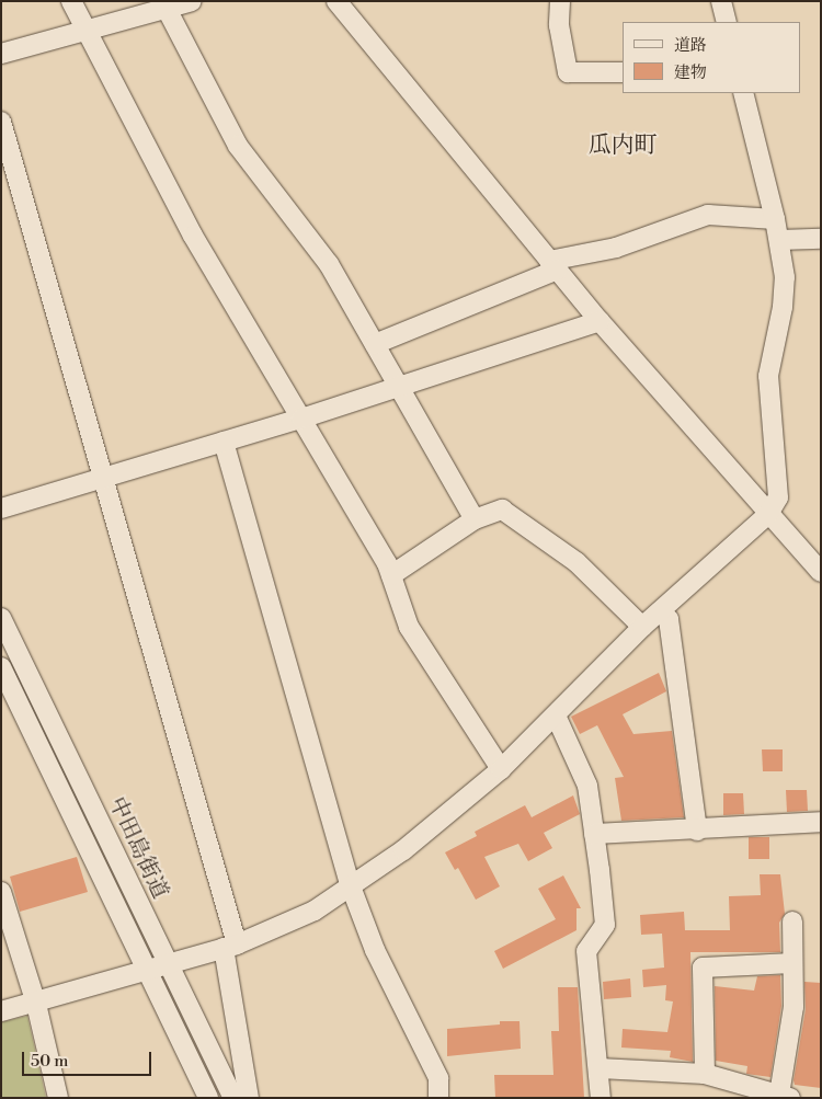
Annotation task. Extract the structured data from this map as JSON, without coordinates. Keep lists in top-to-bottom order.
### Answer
{
  "streets": {
    "street": ["中田島街道"]
  },
  "districts": ["瓜内町"],
  "legend": ["道路", "建物"],
  "scale_bar": "50 m"
}
